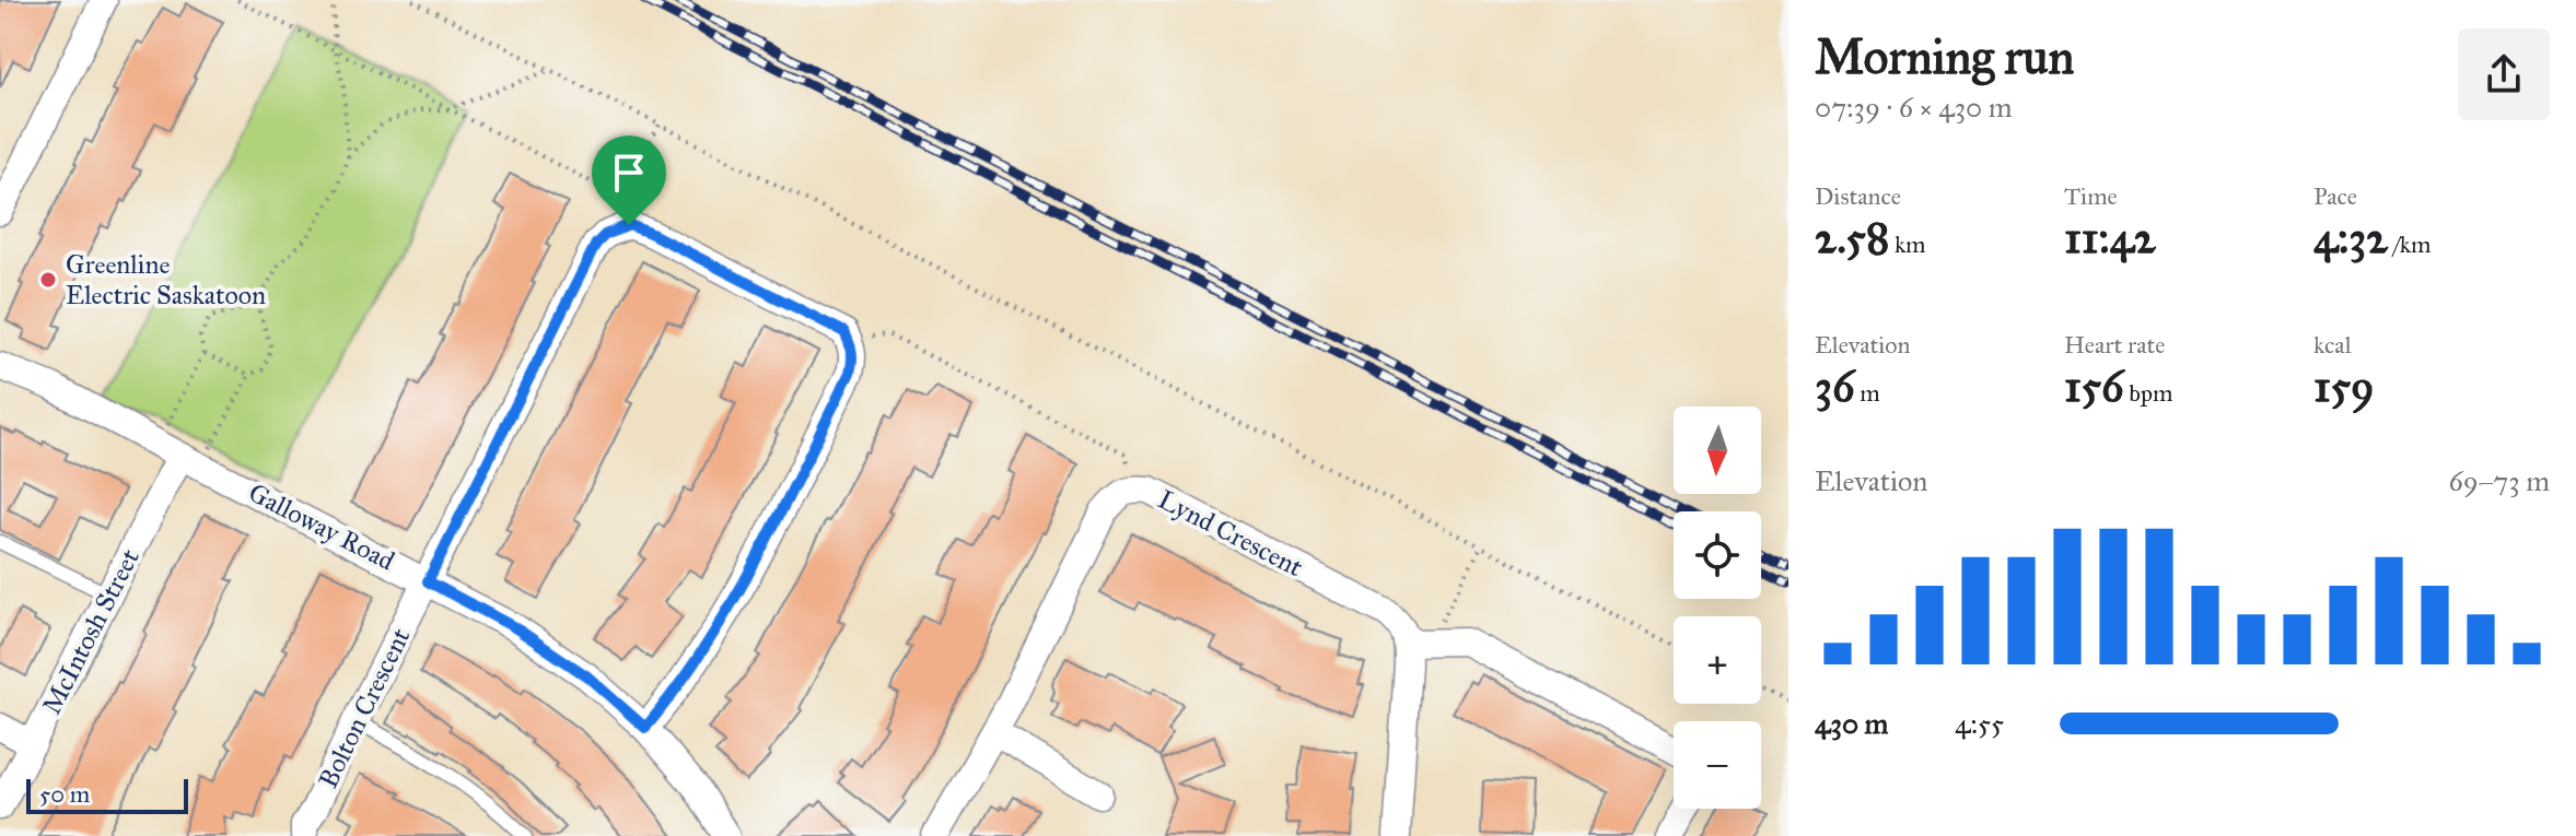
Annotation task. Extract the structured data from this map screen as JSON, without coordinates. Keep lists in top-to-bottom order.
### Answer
{
  "streets": {
    "street": [
      "Galloway Road",
      "Lynd Crescent",
      "McIntosh Street",
      "Bolton Crescent"
    ]
  },
  "crossings": [
    ["Galloway Road", "McIntosh Street"],
    ["Galloway Road", "Bolton Crescent"]
  ],
  "places": ["Greenline Electric Saskatoon"],
  "scale_bar": "50 m",
  "north": "bottom",
  "page": {
    "heading": ["Morning run", "07:39 · 6 × 430 m"],
    "stats": [
      ["Distance", "2.58 km"],
      ["Time", "11:42"],
      ["Pace", "4:32 /km"],
      ["Elevation", "36 m"],
      ["Heart rate", "156 bpm"],
      ["kcal", "159"]
    ],
    "map_buttons": ["+", "−"],
    "chart": ["Elevation", "69–73 m"],
    "list": [
      {
        "name": "430 m",
        "note": "4:55"
      }
    ],
    "scale": "50 m"
  }
}
